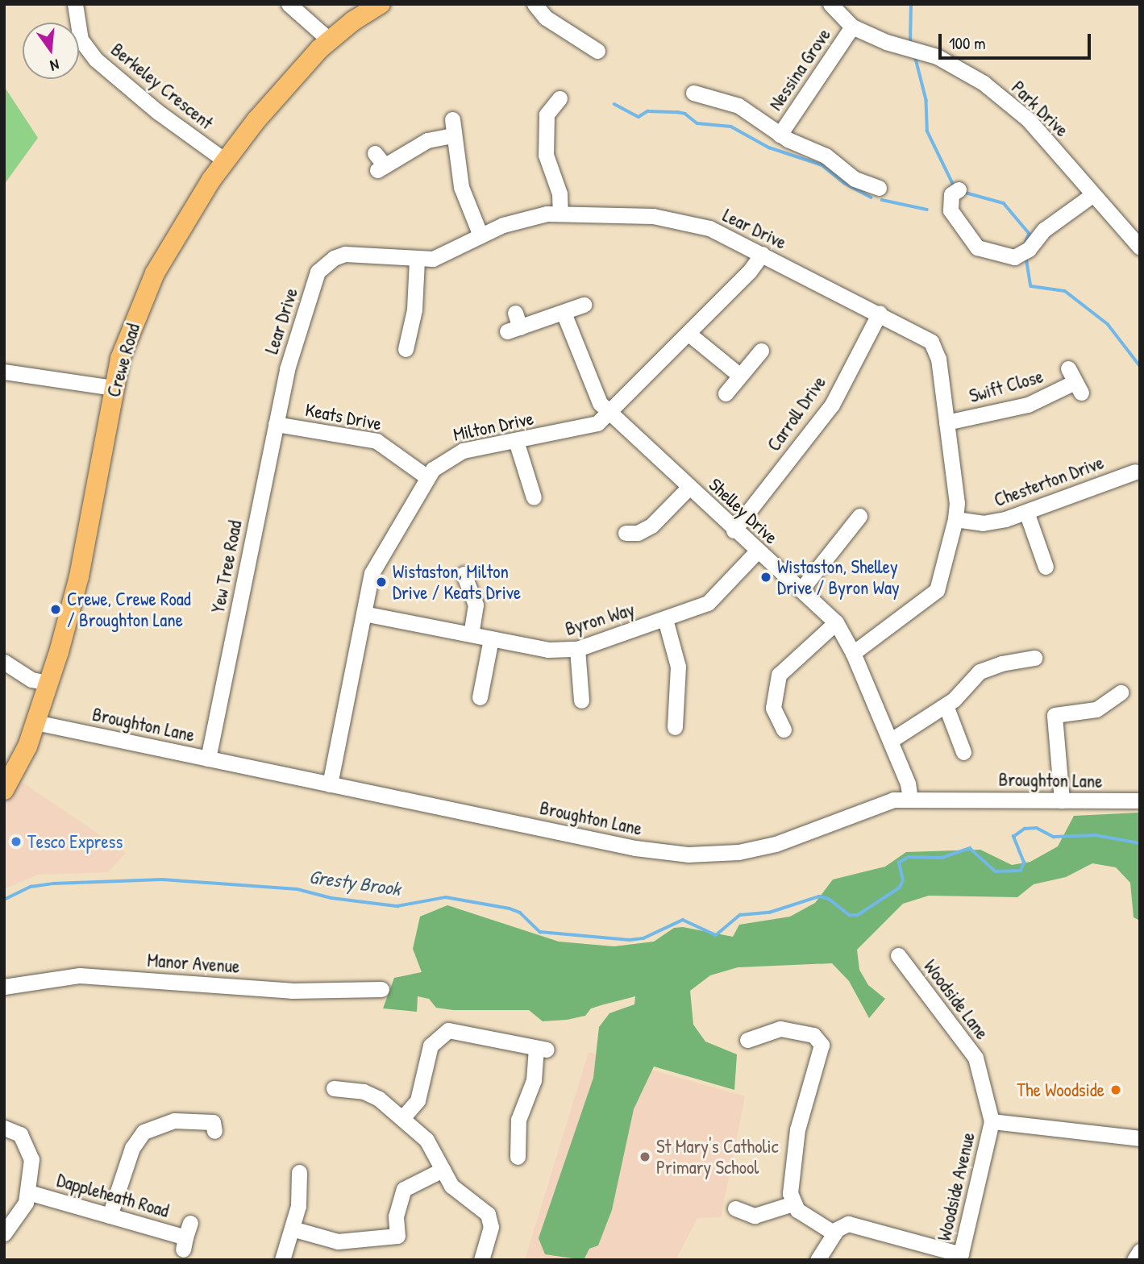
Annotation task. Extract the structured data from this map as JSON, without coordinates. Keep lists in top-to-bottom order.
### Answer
{
  "streets": {
    "main road": ["Crewe Road"],
    "street": [
      "Nessina Grove",
      "Berkeley Crescent",
      "Park Drive",
      "Lear Drive",
      "Swift Close",
      "Carroll Drive",
      "Keats Drive",
      "Milton Drive",
      "Chesterton Drive",
      "Shelley Drive",
      "Yew Tree Road",
      "Byron Way",
      "Broughton Lane",
      "Manor Avenue",
      "Woodside Lane",
      "Woodside Avenue",
      "Dappleheath Road"
    ]
  },
  "crossings": [
    ["Nessina Grove", "Park Drive"],
    ["Berkeley Crescent", "Crewe Road"],
    ["Lear Drive", "Swift Close"],
    ["Lear Drive", "Carroll Drive"],
    ["Lear Drive", "Milton Drive"],
    ["Lear Drive", "Chesterton Drive"],
    ["Lear Drive", "Shelley Drive"],
    ["Lear Drive", "Yew Tree Road"],
    ["Crewe Road", "Broughton Lane"],
    ["Carroll Drive", "Shelley Drive"],
    ["Keats Drive", "Milton Drive"],
    ["Keats Drive", "Yew Tree Road"],
    ["Milton Drive", "Shelley Drive"],
    ["Milton Drive", "Byron Way"],
    ["Milton Drive", "Broughton Lane"],
    ["Shelley Drive", "Byron Way"],
    ["Shelley Drive", "Broughton Lane"],
    ["Yew Tree Road", "Broughton Lane"],
    ["Woodside Lane", "Woodside Avenue"]
  ],
  "water": ["Gresty Brook"],
  "places": [
    "Wistaston, Shelley Drive / Byron Way",
    "Wistaston, Milton Drive / Keats Drive",
    "Crewe, Crewe Road / Broughton Lane",
    "Tesco Express",
    "The Woodside",
    "St Mary's Catholic Primary School"
  ],
  "scale_bar": "100 m",
  "north": "bottom"
}
